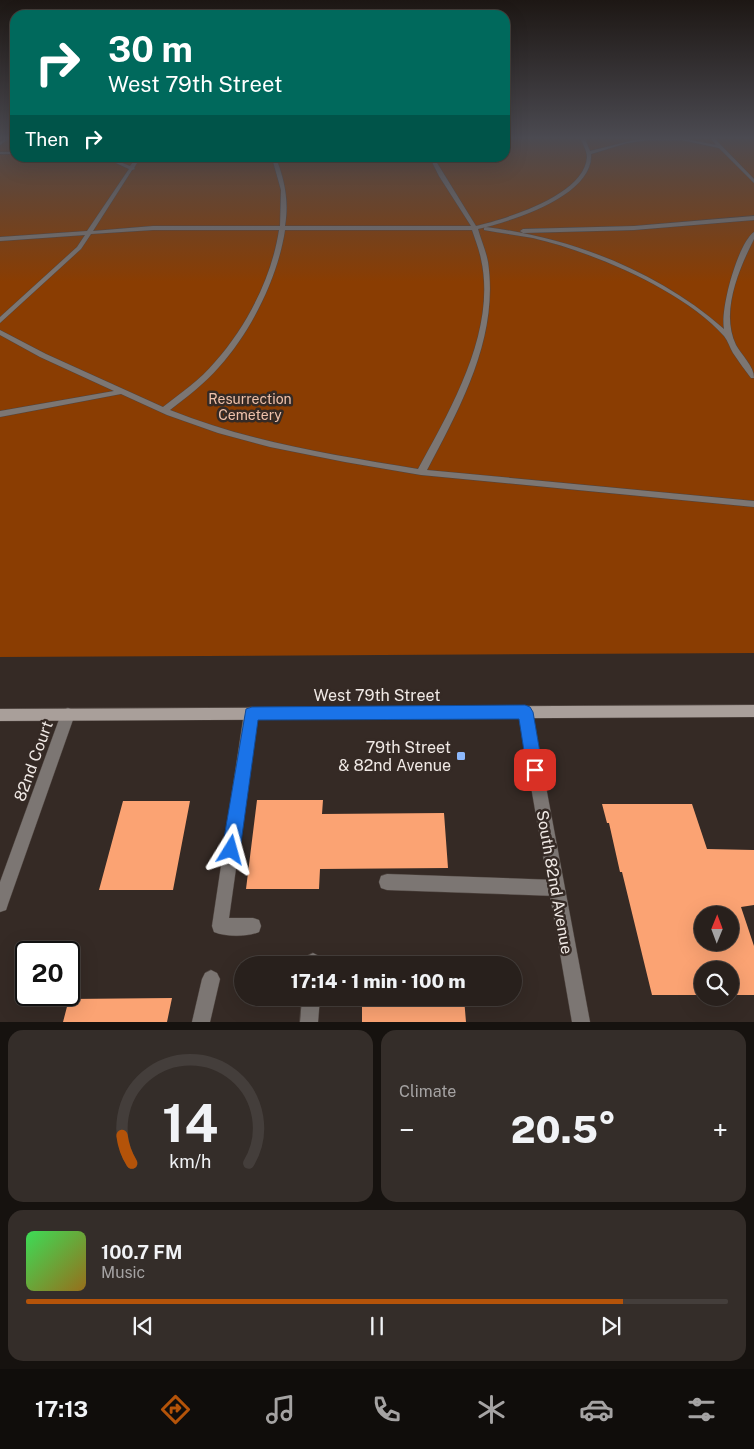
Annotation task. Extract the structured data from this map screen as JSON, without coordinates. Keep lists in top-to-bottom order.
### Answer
{
  "streets": {
    "main road": ["West 79th Street"],
    "street": ["82nd Court", "South 82nd Avenue"]
  },
  "crossings": [
    ["West 79th Street", "82nd Court"],
    ["West 79th Street", "South 82nd Avenue"]
  ],
  "parks": ["Resurrection Cemetery"],
  "places": {
    "transit": ["79th Street & 82nd Avenue"]
  },
  "north": "top",
  "page": {
    "turn": ["30 m", "West 79th Street"],
    "then": "Then",
    "limit": "20",
    "trip": "17:14 · 1 min · 100 m",
    "tile": "Climate",
    "heat": ["−", "20.5°", "+"],
    "song": ["100.7 FM", "Music"],
    "tabs": "17:13",
    "gauge": ["14", "km/h"]
  }
}
